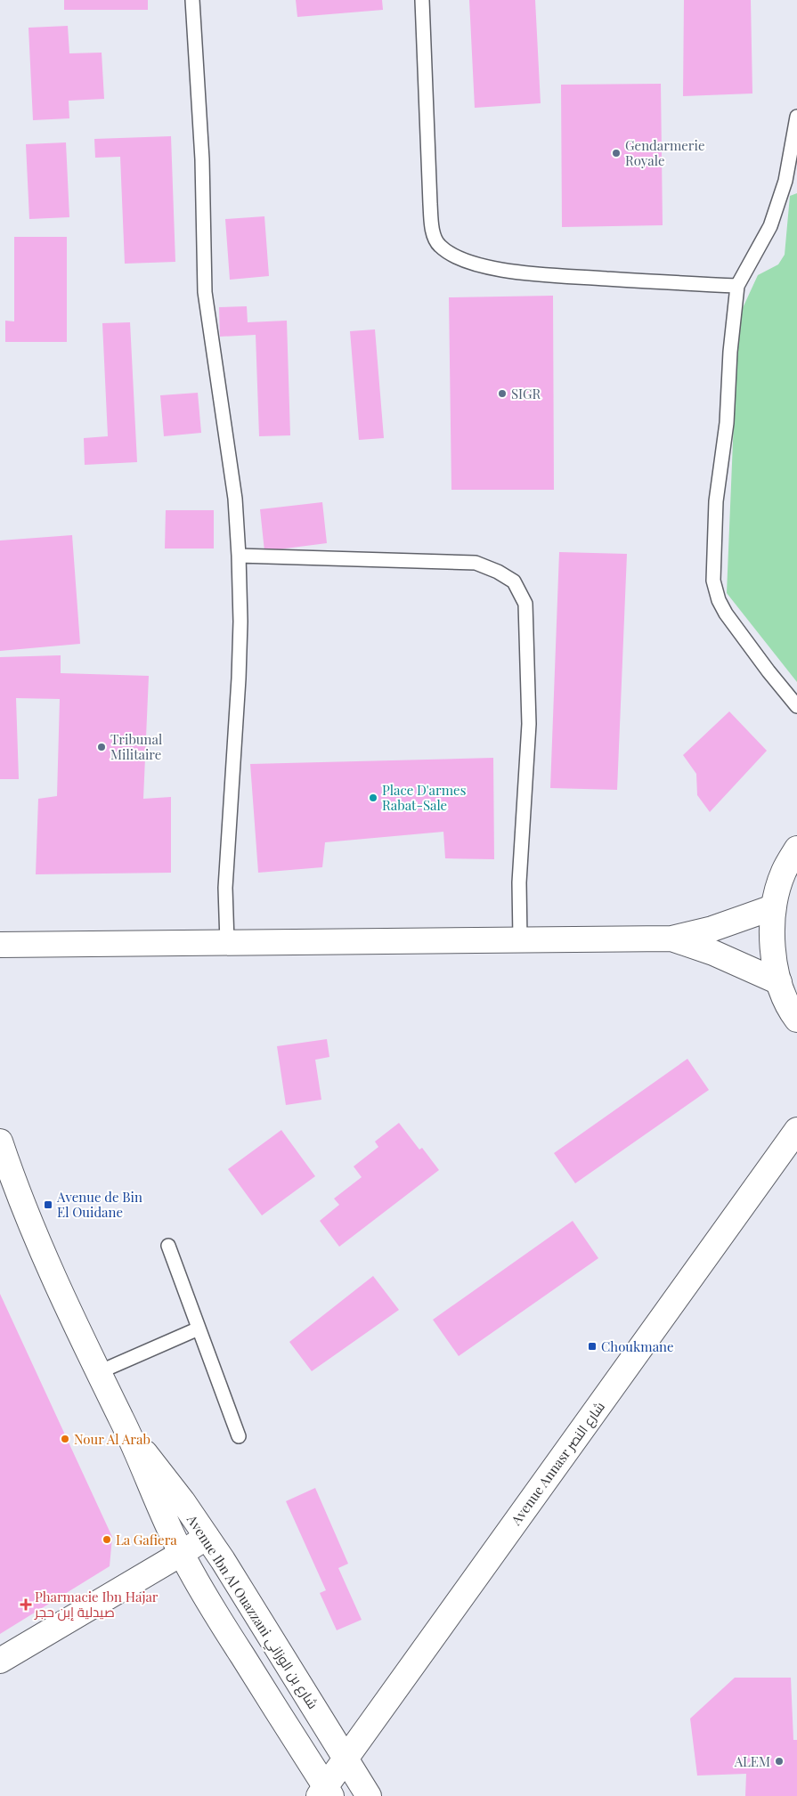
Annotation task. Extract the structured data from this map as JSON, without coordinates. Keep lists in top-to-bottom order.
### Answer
{
  "streets": {
    "main road": ["Avenue Annasr شارع النصر", "Avenue Ibn Al Ouazzani شارع بن الوزاني"]
  },
  "crossings": [
    ["Avenue Annasr شارع النصر", "Avenue Ibn Al Ouazzani شارع بن الوزاني"]
  ],
  "places": {
    "other": [
      "Gendarmerie Royale",
      "SIGR",
      "Tribunal Militaire",
      "Place D'armes Rabat-Sale",
      "Nour Al Arab",
      "La Gafiera",
      "ALEM"
    ],
    "transit": ["Avenue de Bin El Ouidane", "Choukmane"],
    "health": ["Pharmacie Ibn Hajar صيدلية إبن حجر"]
  }
}
